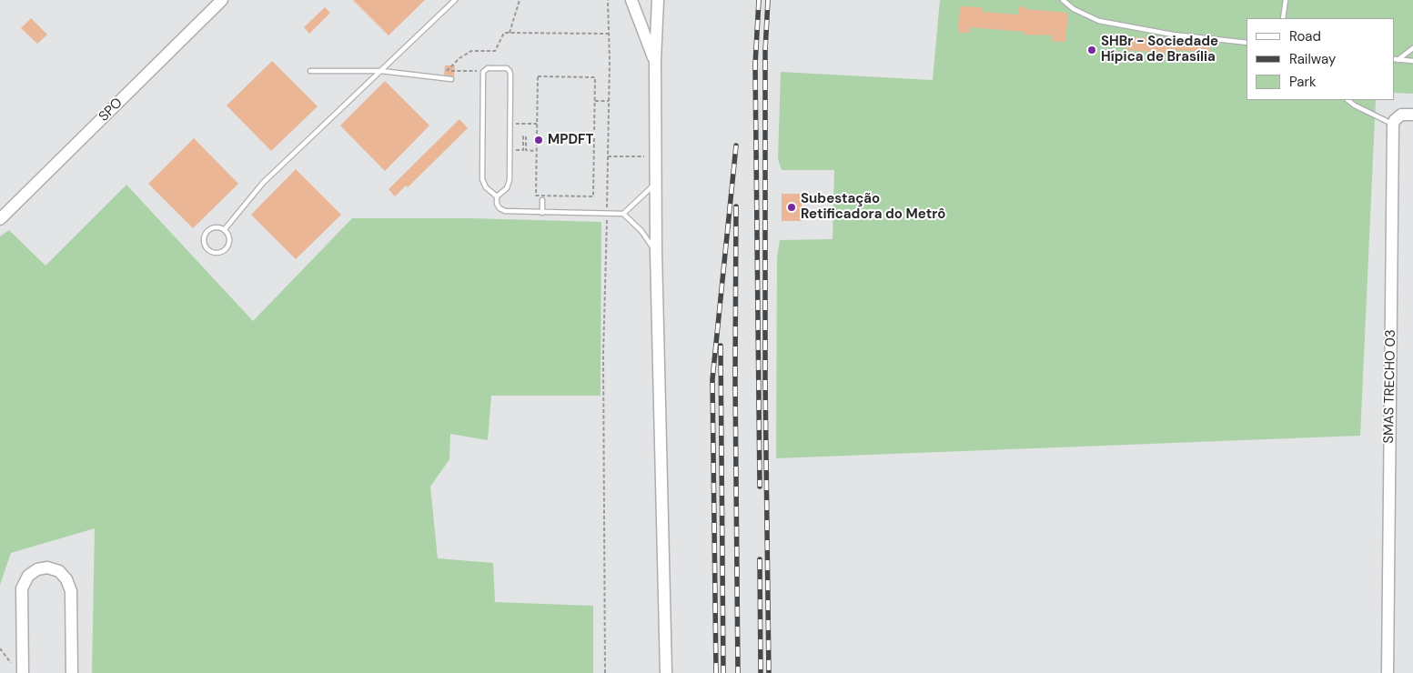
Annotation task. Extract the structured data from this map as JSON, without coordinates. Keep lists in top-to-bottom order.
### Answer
{
  "streets": {
    "street": ["SPO", "SMAS TRECHO 03"]
  },
  "places": ["SHBr - Sociedade Hípica de Brasília", "MPDFT", "Subestação Retificadora do Metrô"],
  "legend": ["Road", "Railway", "Park"]
}
